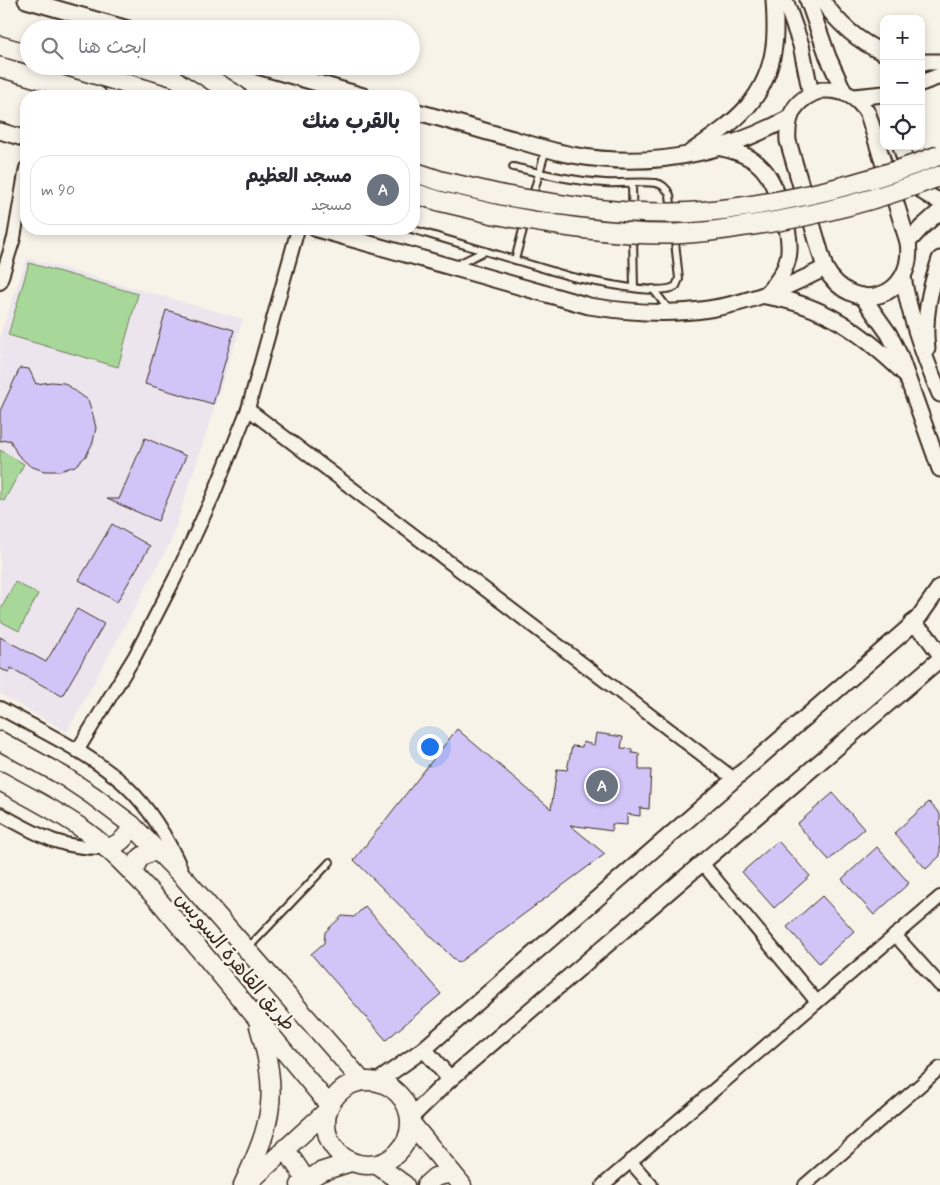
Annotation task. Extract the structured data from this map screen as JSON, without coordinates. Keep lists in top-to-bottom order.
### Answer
{
  "streets": {
    "main road": ["طريق القاهرة السويس"]
  },
  "page": {
    "map_buttons": ["+", "−"],
    "search": "ابحث هنا",
    "heading": "بالقرب منك",
    "list": [
      {
        "mark": "A",
        "name": "مسجد العظيم",
        "note": "مسجد",
        "value": "90 m"
      }
    ],
    "pins": "A"
  }
}
